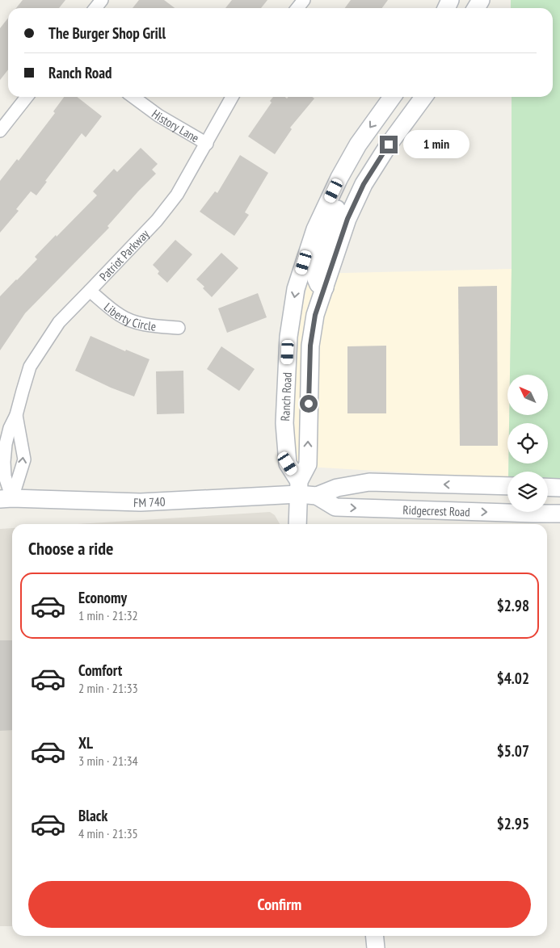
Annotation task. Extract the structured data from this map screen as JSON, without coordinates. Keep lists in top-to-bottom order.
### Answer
{
  "streets": {
    "street": [
      "History Lane",
      "Patriot Parkway",
      "Liberty Circle",
      "Ranch Road",
      "FM 740",
      "Ridgecrest Road"
    ]
  },
  "crossings": [
    ["History Lane", "Patriot Parkway"],
    ["Patriot Parkway", "Liberty Circle"],
    ["Patriot Parkway", "FM 740"],
    ["Ranch Road", "FM 740"],
    ["Ranch Road", "Ridgecrest Road"],
    ["FM 740", "Ridgecrest Road"]
  ],
  "north": "top left",
  "page": {
    "banner": ["The Burger Shop Grill", "Ranch Road"],
    "bubble": "1 min",
    "heading": "Choose a ride",
    "list": [
      {
        "name": "Economy",
        "note": "1 min · 21:32",
        "value": "$2.98"
      },
      {
        "name": "Comfort",
        "note": "2 min · 21:33",
        "value": "$4.02"
      },
      {
        "name": "XL",
        "note": "3 min · 21:34",
        "value": "$5.07"
      },
      {
        "name": "Black",
        "note": "4 min · 21:35",
        "value": "$2.95"
      }
    ],
    "buttons": "Confirm"
  }
}
